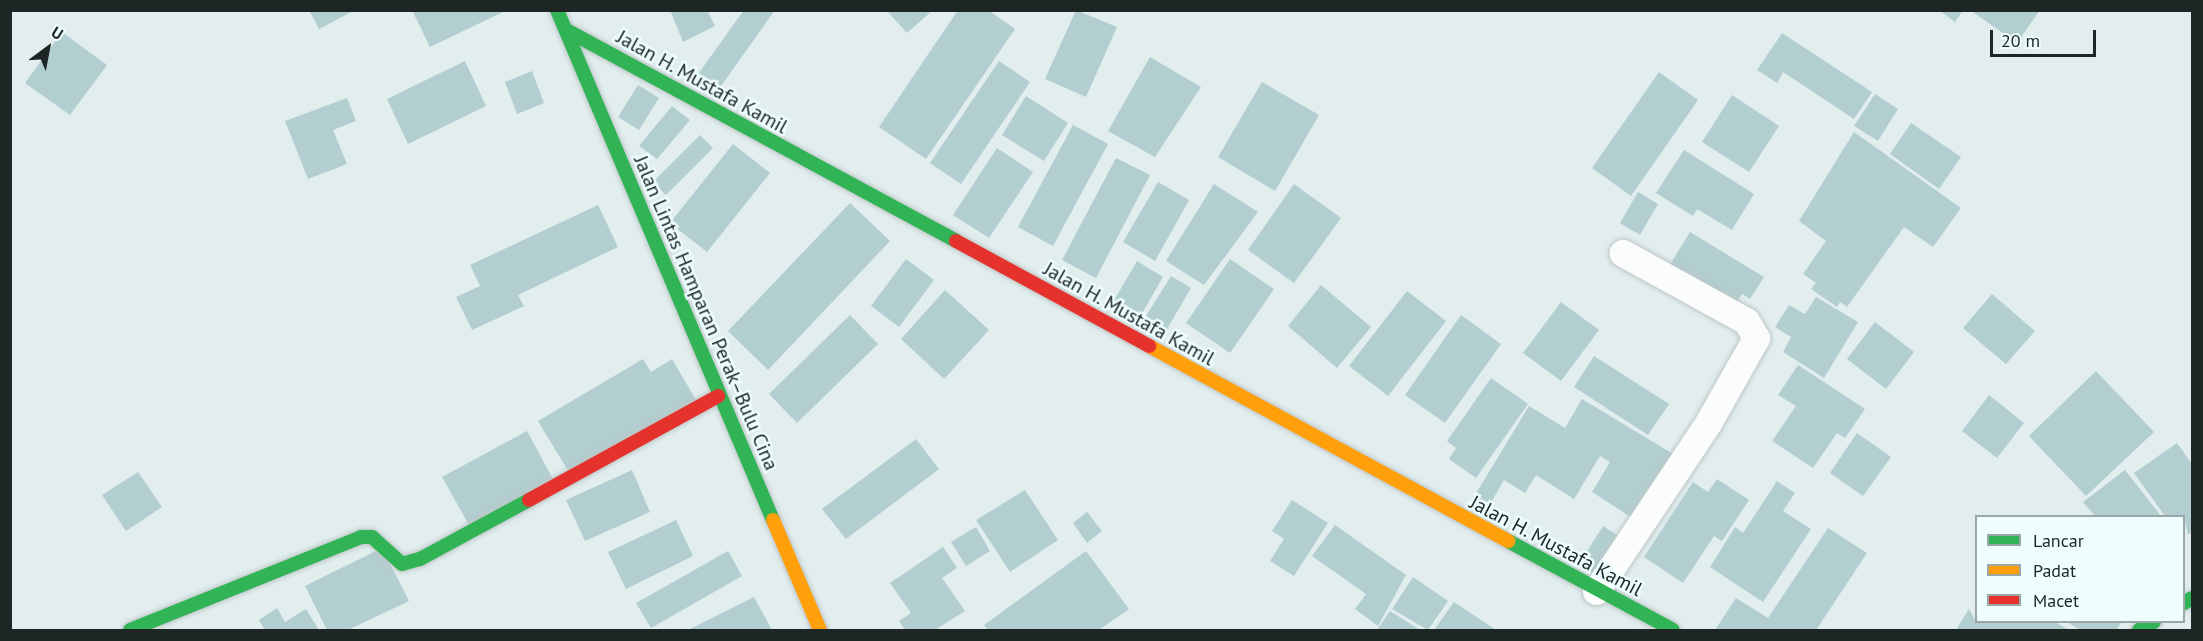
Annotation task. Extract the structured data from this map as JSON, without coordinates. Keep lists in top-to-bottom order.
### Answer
{
  "streets": {
    "street": ["Jalan H. Mustafa Kamil", "Jalan Lintas Hamparan Perak–Bulu Cina"]
  },
  "crossings": [
    ["Jalan H. Mustafa Kamil", "Jalan Lintas Hamparan Perak–Bulu Cina"]
  ],
  "legend": ["Lancar", "Padat", "Macet"],
  "scale_bar": "20 m",
  "north": "top right"
}
